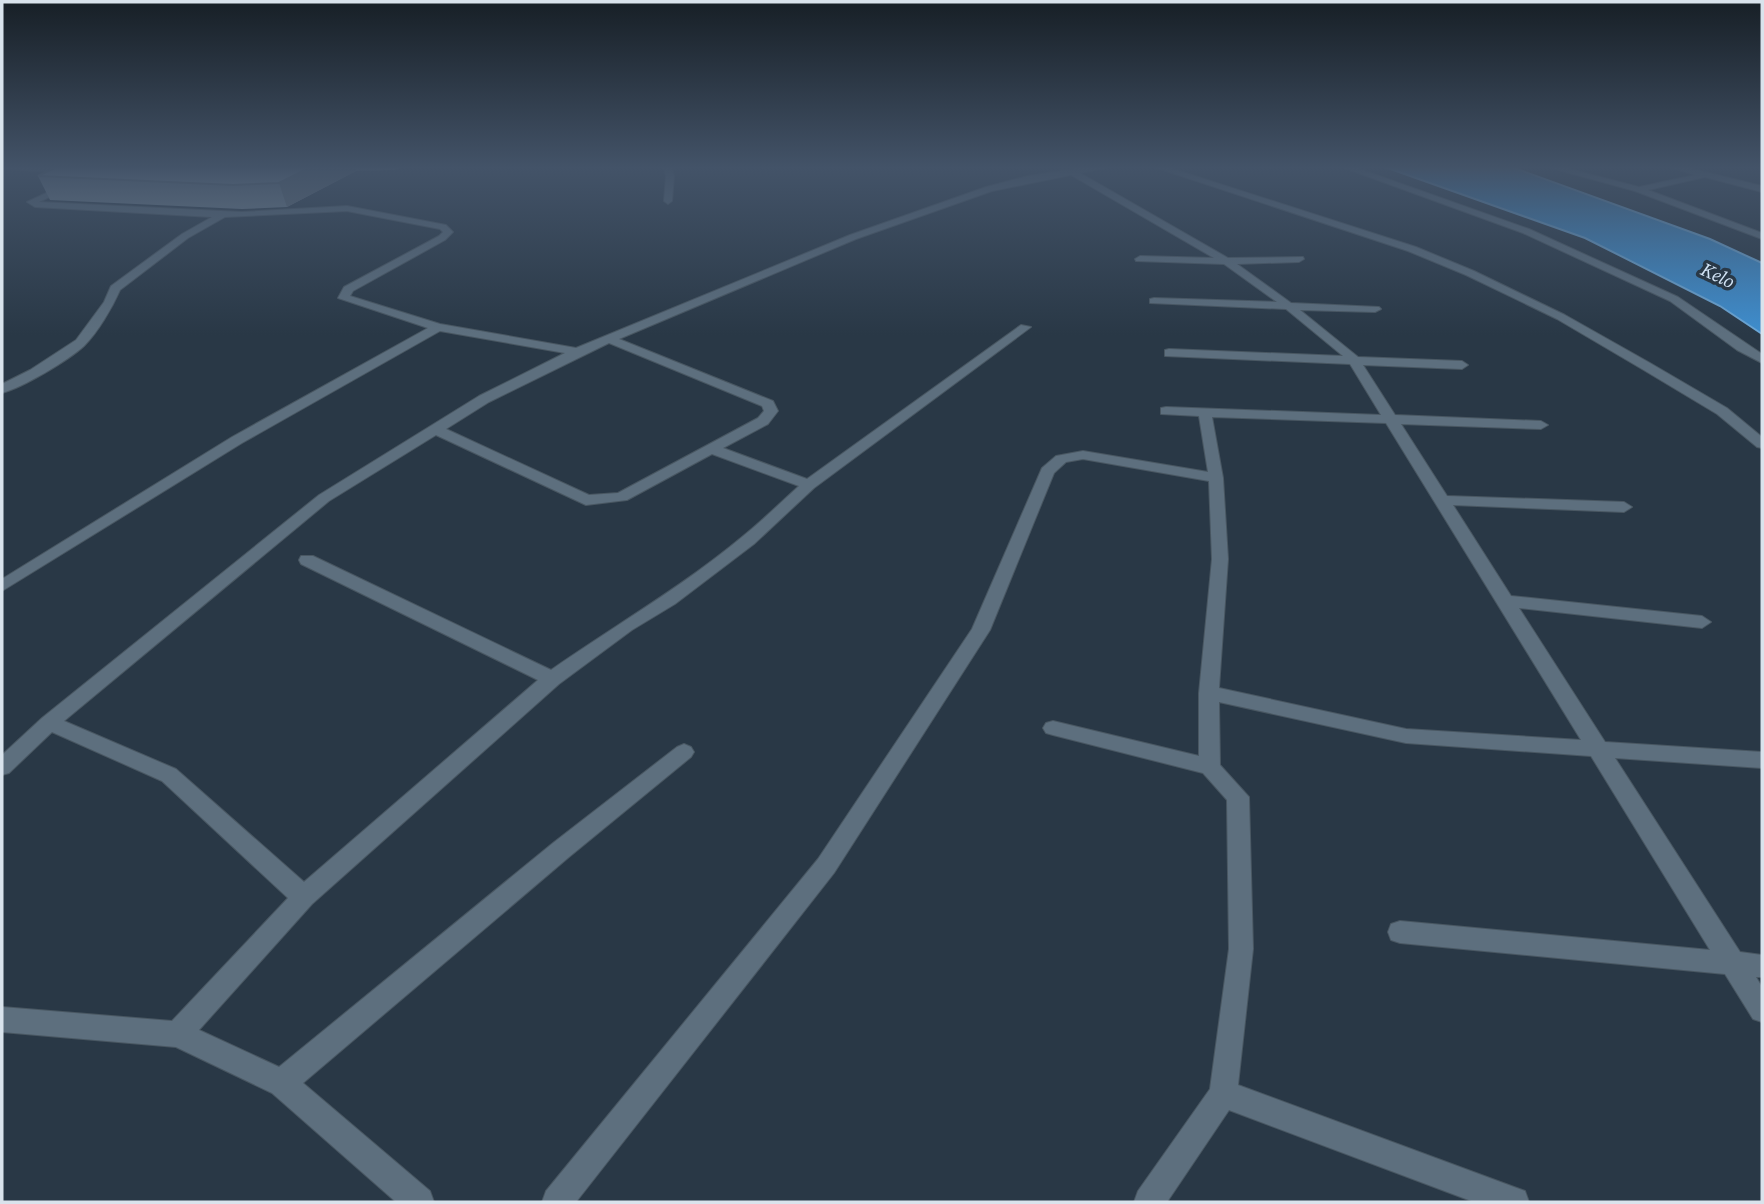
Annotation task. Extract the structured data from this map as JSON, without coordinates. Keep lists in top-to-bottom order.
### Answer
{
  "water": ["Kelo"]
}
